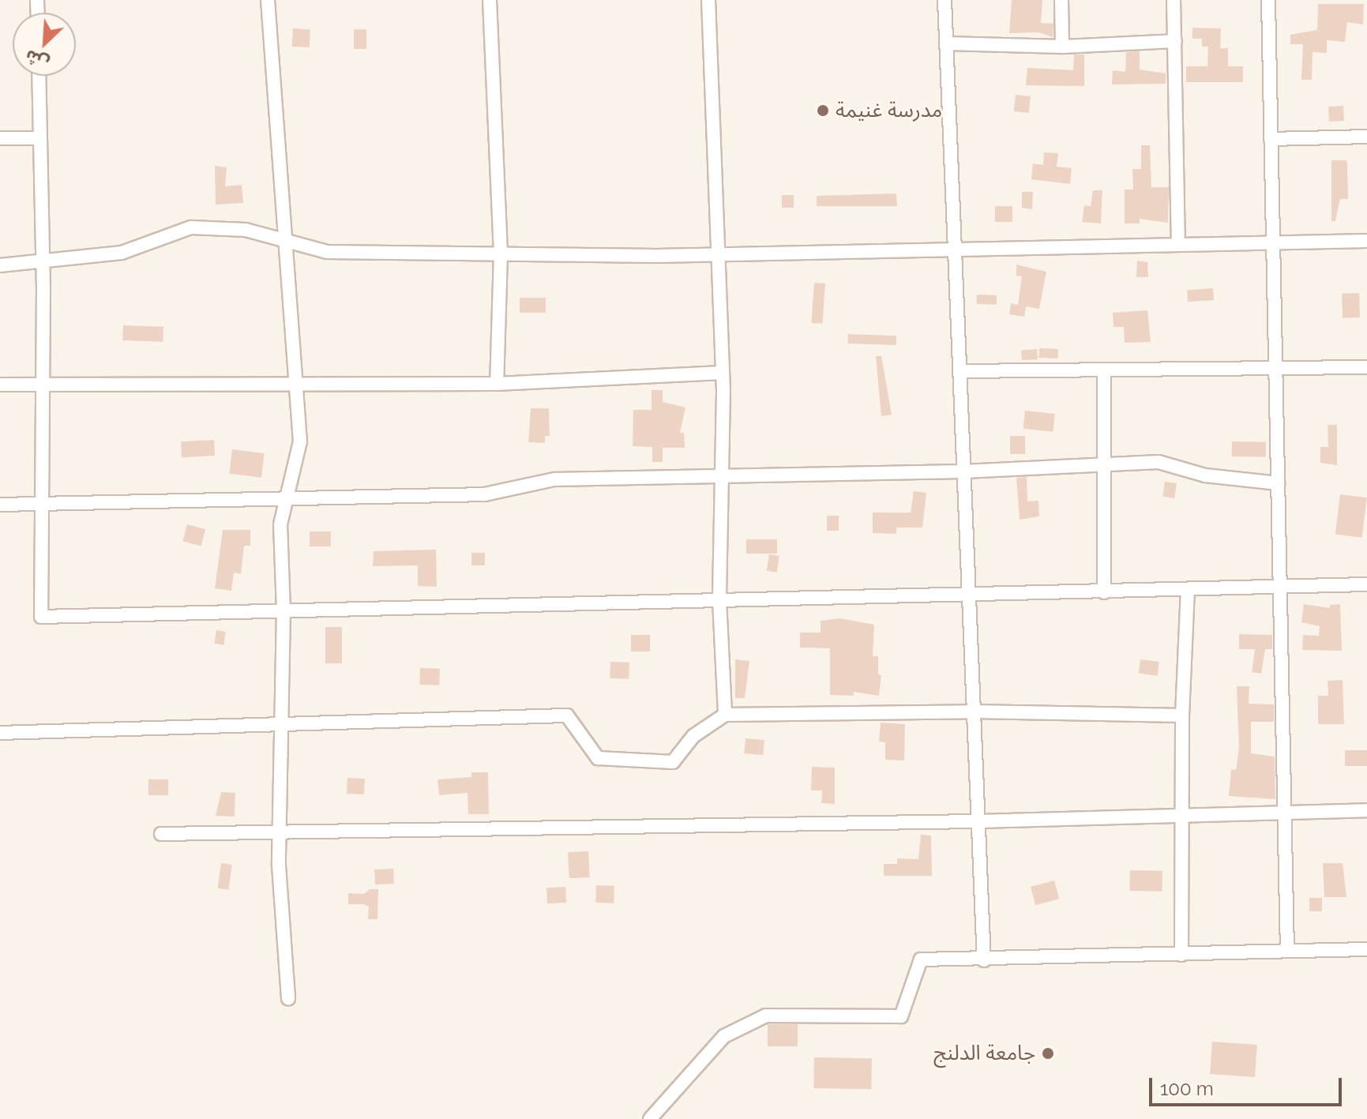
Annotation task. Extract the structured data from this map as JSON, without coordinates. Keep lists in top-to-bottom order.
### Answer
{
  "places": ["مدرسة غنيمة", "جامعة الدلنج"],
  "scale_bar": "100 m",
  "north": "bottom left"
}
